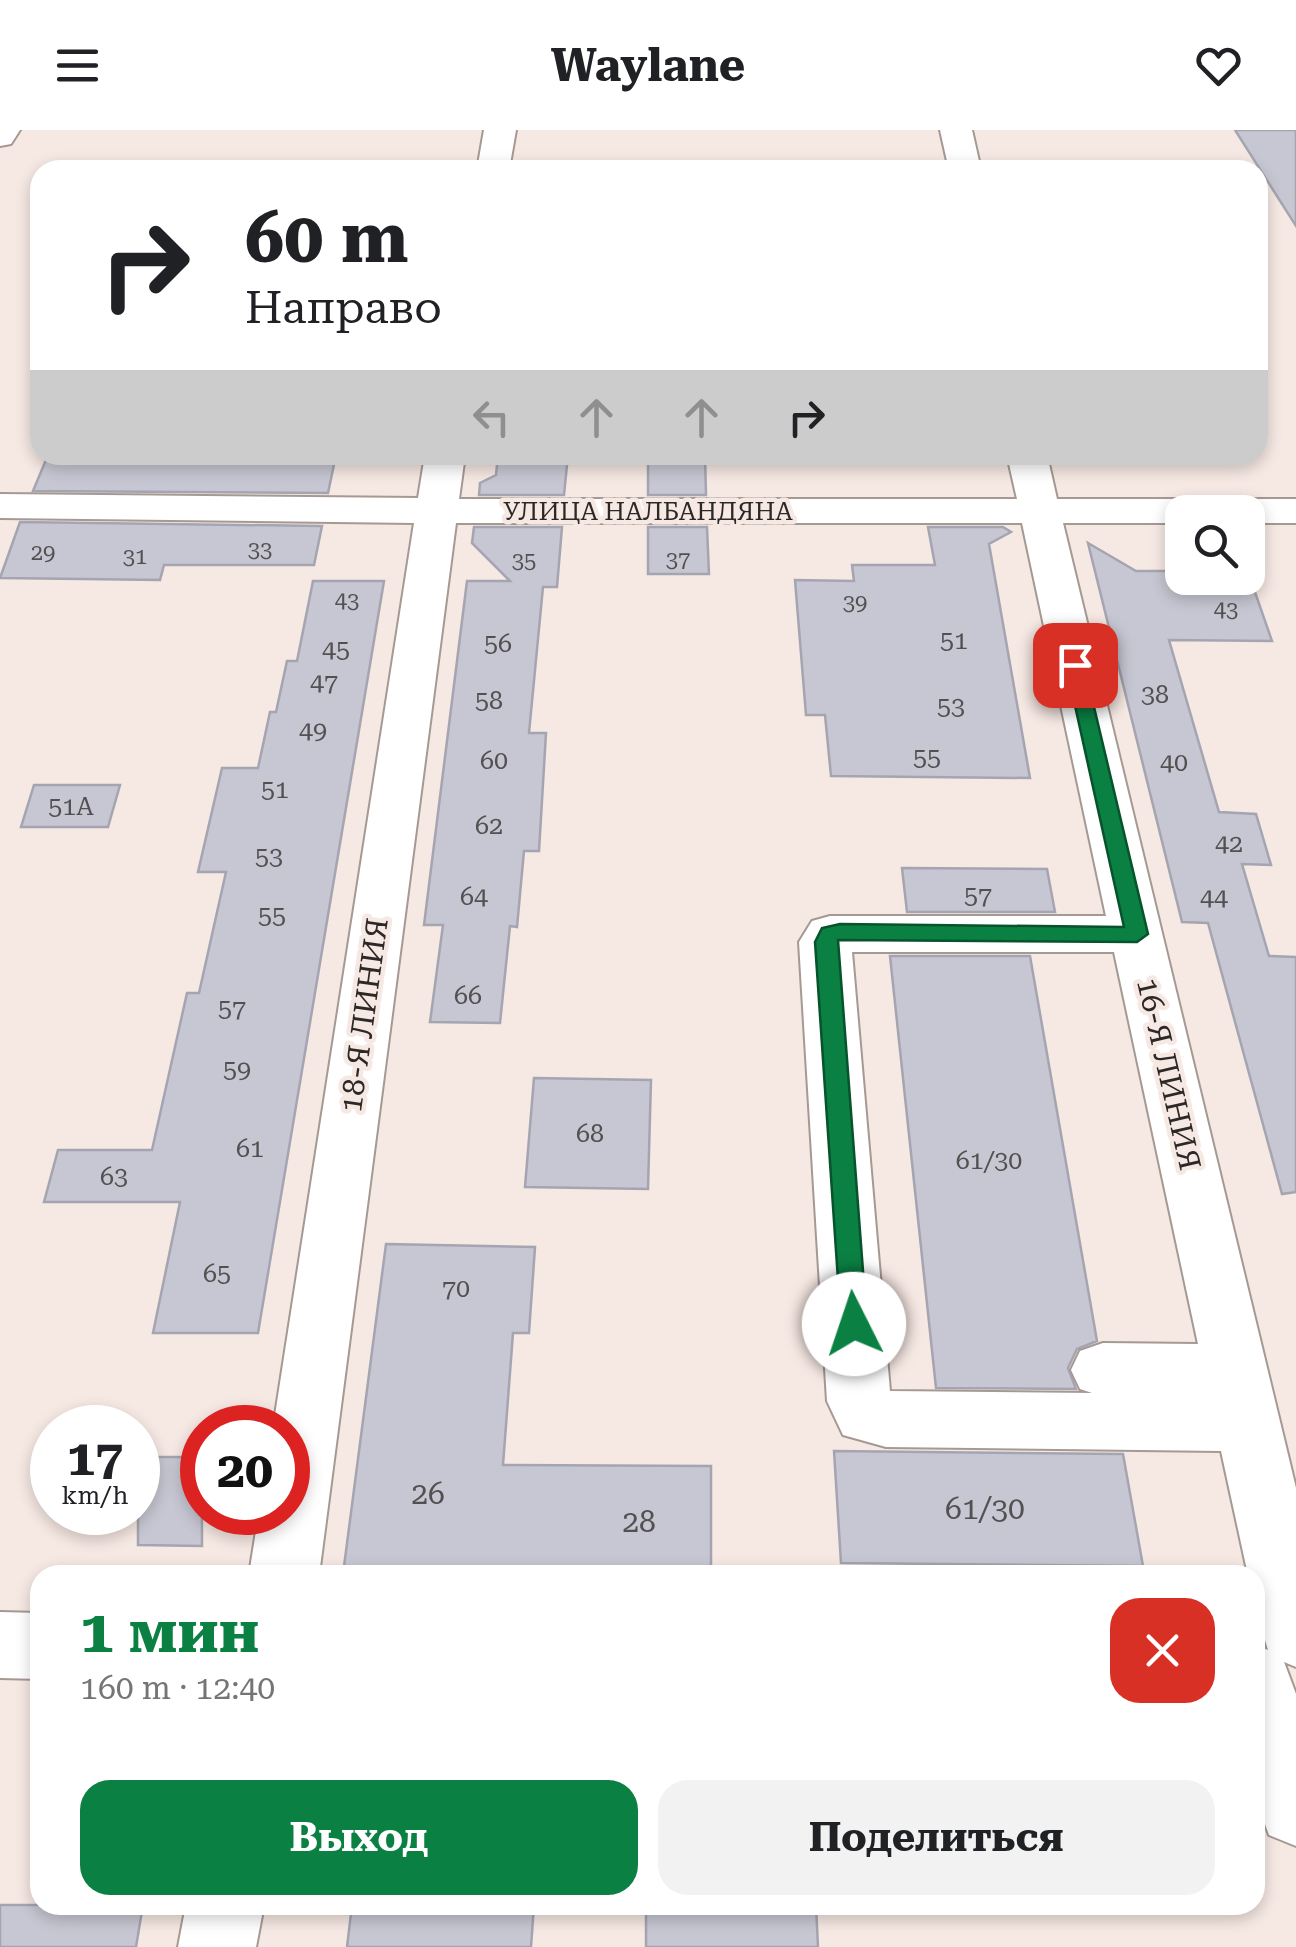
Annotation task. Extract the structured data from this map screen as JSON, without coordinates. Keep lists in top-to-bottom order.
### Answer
{
  "streets": {
    "street": ["УЛИЦА НАЛБАНДЯНА", "18-Я ЛИНИЯ", "16-Я ЛИНИЯ"]
  },
  "crossings": [
    ["УЛИЦА НАЛБАНДЯНА", "18-Я ЛИНИЯ"],
    ["УЛИЦА НАЛБАНДЯНА", "16-Я ЛИНИЯ"]
  ],
  "house_numbers": [
    "33",
    "29",
    "31",
    "37",
    "35",
    "43",
    "39",
    "43",
    "51",
    "56",
    "45",
    "47",
    "38",
    "58",
    "53",
    "49",
    "55",
    "60",
    "40",
    "51",
    "51А",
    "62",
    "42",
    "53",
    "57",
    "64",
    "44",
    "55",
    "66",
    "57",
    "59",
    "68",
    "61",
    "61/30",
    "63",
    "65",
    "70",
    "26",
    "61/30",
    "28"
  ],
  "page": {
    "header": "Waylane",
    "turn": ["60 m", "Направо"],
    "speed": "17 km/h",
    "limit": "20",
    "heading": ["1 мин", "160 m · 12:40"],
    "buttons": ["Выход", "Поделиться"]
  }
}
